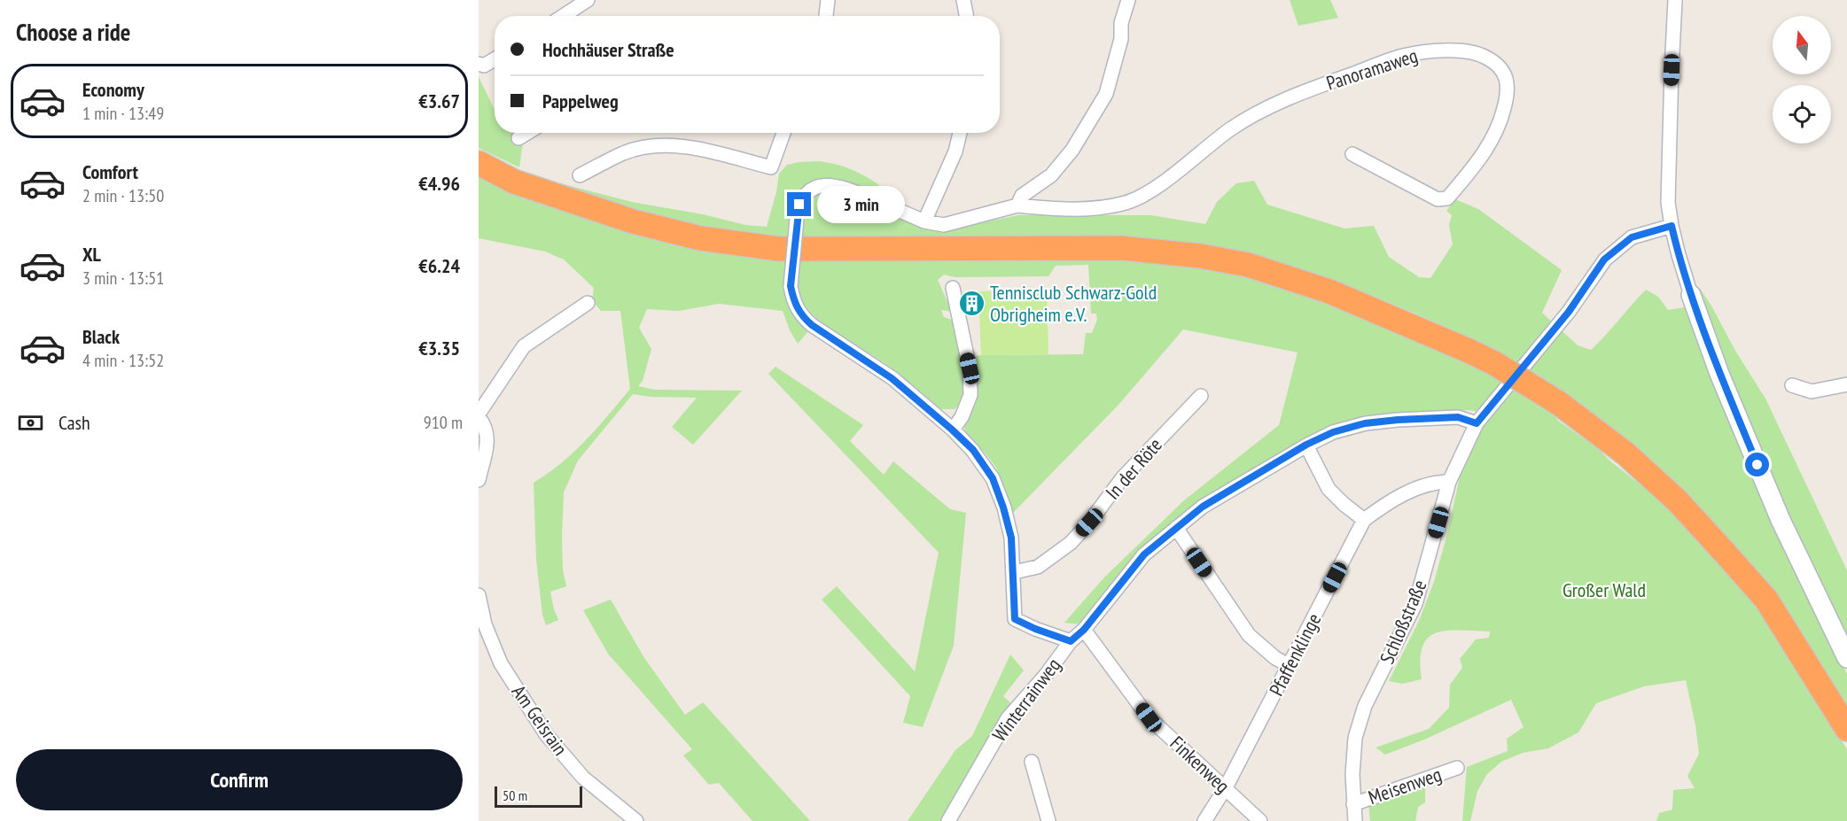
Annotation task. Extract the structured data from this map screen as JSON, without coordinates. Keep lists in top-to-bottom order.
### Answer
{
  "streets": {
    "street": [
      "Panoramaweg",
      "In der Röte",
      "Schloßstraße",
      "Pfaffenklinge",
      "Winterrainweg",
      "Am Geisrain",
      "Finkenweg",
      "Meisenweg"
    ]
  },
  "crossings": [
    ["Schloßstraße", "Pfaffenklinge"],
    ["Schloßstraße", "Winterrainweg"],
    ["Schloßstraße", "Meisenweg"],
    ["Pfaffenklinge", "Finkenweg"],
    ["Winterrainweg", "Finkenweg"]
  ],
  "parks": ["Großer Wald"],
  "places": {
    "building": ["Tennisclub Schwarz-Gold Obrigheim e.V."]
  },
  "scale_bar": "50 m",
  "north": "top",
  "page": {
    "heading": "Choose a ride",
    "banner": ["Hochhäuser Straße", "Pappelweg"],
    "list": [
      {
        "name": "Economy",
        "note": "1 min · 13:49",
        "value": "€3.67"
      },
      {
        "name": "Comfort",
        "note": "2 min · 13:50",
        "value": "€4.96"
      },
      {
        "name": "XL",
        "note": "3 min · 13:51",
        "value": "€6.24"
      },
      {
        "name": "Black",
        "note": "4 min · 13:52",
        "value": "€3.35"
      }
    ],
    "bubble": "3 min",
    "pay": ["Cash", "910 m"],
    "buttons": "Confirm",
    "scale": "50 m"
  }
}
